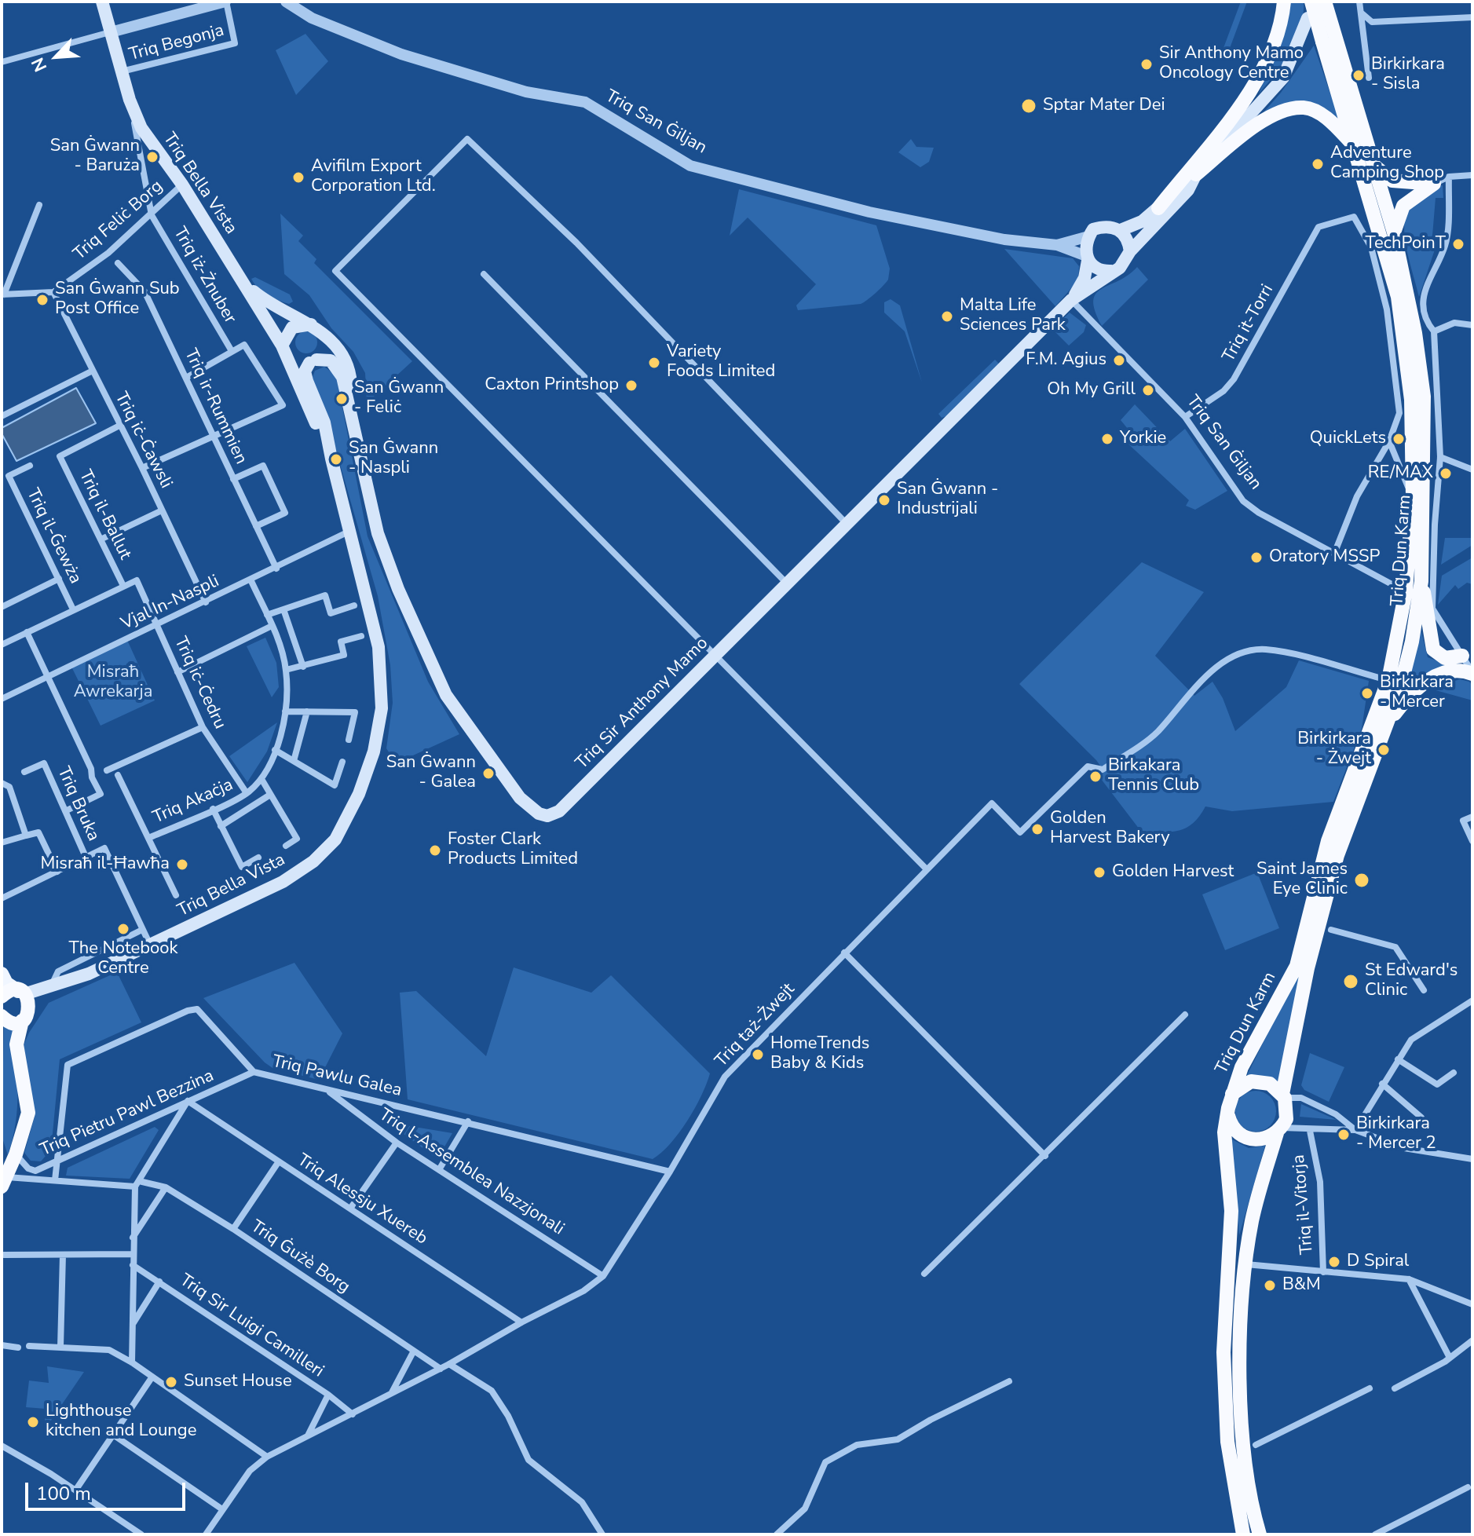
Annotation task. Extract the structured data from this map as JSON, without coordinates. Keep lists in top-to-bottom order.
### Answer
{
  "streets": {
    "highway": ["Triq Dun Karm"],
    "main road": ["Triq Bella Vista", "Triq Sir Anthony Mamo"],
    "street": [
      "Triq Begonja",
      "Triq San Ġiljan",
      "Triq Feliċ Borg",
      "Triq iż-Żnuber",
      "Triq it-Torri",
      "Triq ir-Rummien",
      "Triq iċ-Ċawsli",
      "Triq il-Ballut",
      "Triq il-Ġewża",
      "Vjal In-Naspli",
      "Triq iċ-Ċedru",
      "Triq Akaċja",
      "Triq Bruka",
      "Triq taż-Żwejt",
      "Triq Pawlu Galea",
      "Triq Pietru Pawl Bezzina",
      "Triq l-Assemblea Nazzjonali",
      "Triq Alessju Xuereb",
      "Triq il-Vitorja",
      "Triq Ġużè Borg",
      "Triq Sir Luigi Camilleri"
    ]
  },
  "crossings": [
    ["Triq Begonja", "Triq Bella Vista"],
    ["Triq San Ġiljan", "Triq it-Torri"],
    ["Triq San Ġiljan", "Triq Dun Karm"],
    ["Triq San Ġiljan", "Triq Sir Anthony Mamo"],
    ["Triq Bella Vista", "Triq Feliċ Borg"],
    ["Triq Bella Vista", "Triq iż-Żnuber"],
    ["Triq Bella Vista", "Vjal In-Naspli"],
    ["Triq Bella Vista", "Triq Sir Anthony Mamo"],
    ["Triq Feliċ Borg", "Triq iż-Żnuber"],
    ["Triq Feliċ Borg", "Triq iċ-Ċawsli"],
    ["Triq it-Torri", "Triq Dun Karm"],
    ["Triq ir-Rummien", "Vjal In-Naspli"],
    ["Triq iċ-Ċawsli", "Triq il-Ballut"],
    ["Triq iċ-Ċawsli", "Vjal In-Naspli"],
    ["Triq il-Ballut", "Triq iċ-Ċedru"],
    ["Triq Dun Karm", "Triq taż-Żwejt"],
    ["Vjal In-Naspli", "Triq iċ-Ċedru"],
    ["Vjal In-Naspli", "Triq Akaċja"],
    ["Triq iċ-Ċedru", "Triq Akaċja"],
    ["Triq taż-Żwejt", "Triq Pawlu Galea"],
    ["Triq taż-Żwejt", "Triq l-Assemblea Nazzjonali"],
    ["Triq taż-Żwejt", "Triq Alessju Xuereb"],
    ["Triq taż-Żwejt", "Triq Ġużè Borg"],
    ["Triq taż-Żwejt", "Triq Sir Luigi Camilleri"],
    ["Triq Pawlu Galea", "Triq Pietru Pawl Bezzina"],
    ["Triq Pawlu Galea", "Triq l-Assemblea Nazzjonali"],
    ["Triq Pietru Pawl Bezzina", "Triq Alessju Xuereb"]
  ],
  "parks": ["Misraħ Awrekarja"],
  "places": [
    "Sir Anthony Mamo Oncology Centre",
    "Birkirkara - Sisla",
    "Sptar Mater Dei",
    "San Ġwann - Baruża",
    "Adventure Camping Shop",
    "Avifilm Export Corporation Ltd.",
    "TechPoinT",
    "San Ġwann Sub Post Office",
    "Malta Life Sciences Park",
    "F.M. Agius",
    "Variety Foods Limited",
    "Caxton Printshop",
    "Oh My Grill",
    "San Ġwann - Feliċ",
    "Yorkie",
    "QuickLets",
    "San Ġwann - Naspli",
    "RE/MAX",
    "San Ġwann - Industrijali",
    "Oratory MSSP",
    "Birkirkara - Mercer",
    "Birkirkara - Żwejt",
    "San Ġwann - Galea",
    "Birkakara Tennis Club",
    "Golden Harvest Bakery",
    "Foster Clark Products Limited",
    "Misraħ il-Ħawħa",
    "Golden Harvest",
    "Saint James Eye Clinic",
    "The Notebook Centre",
    "St Edward's Clinic",
    "HomeTrends Baby & Kids",
    "Birkirkara - Mercer 2",
    "D Spiral",
    "B&M",
    "Sunset House",
    "Lighthouse kitchen and Lounge"
  ],
  "scale_bar": "100 m",
  "north": "bottom left"
}
